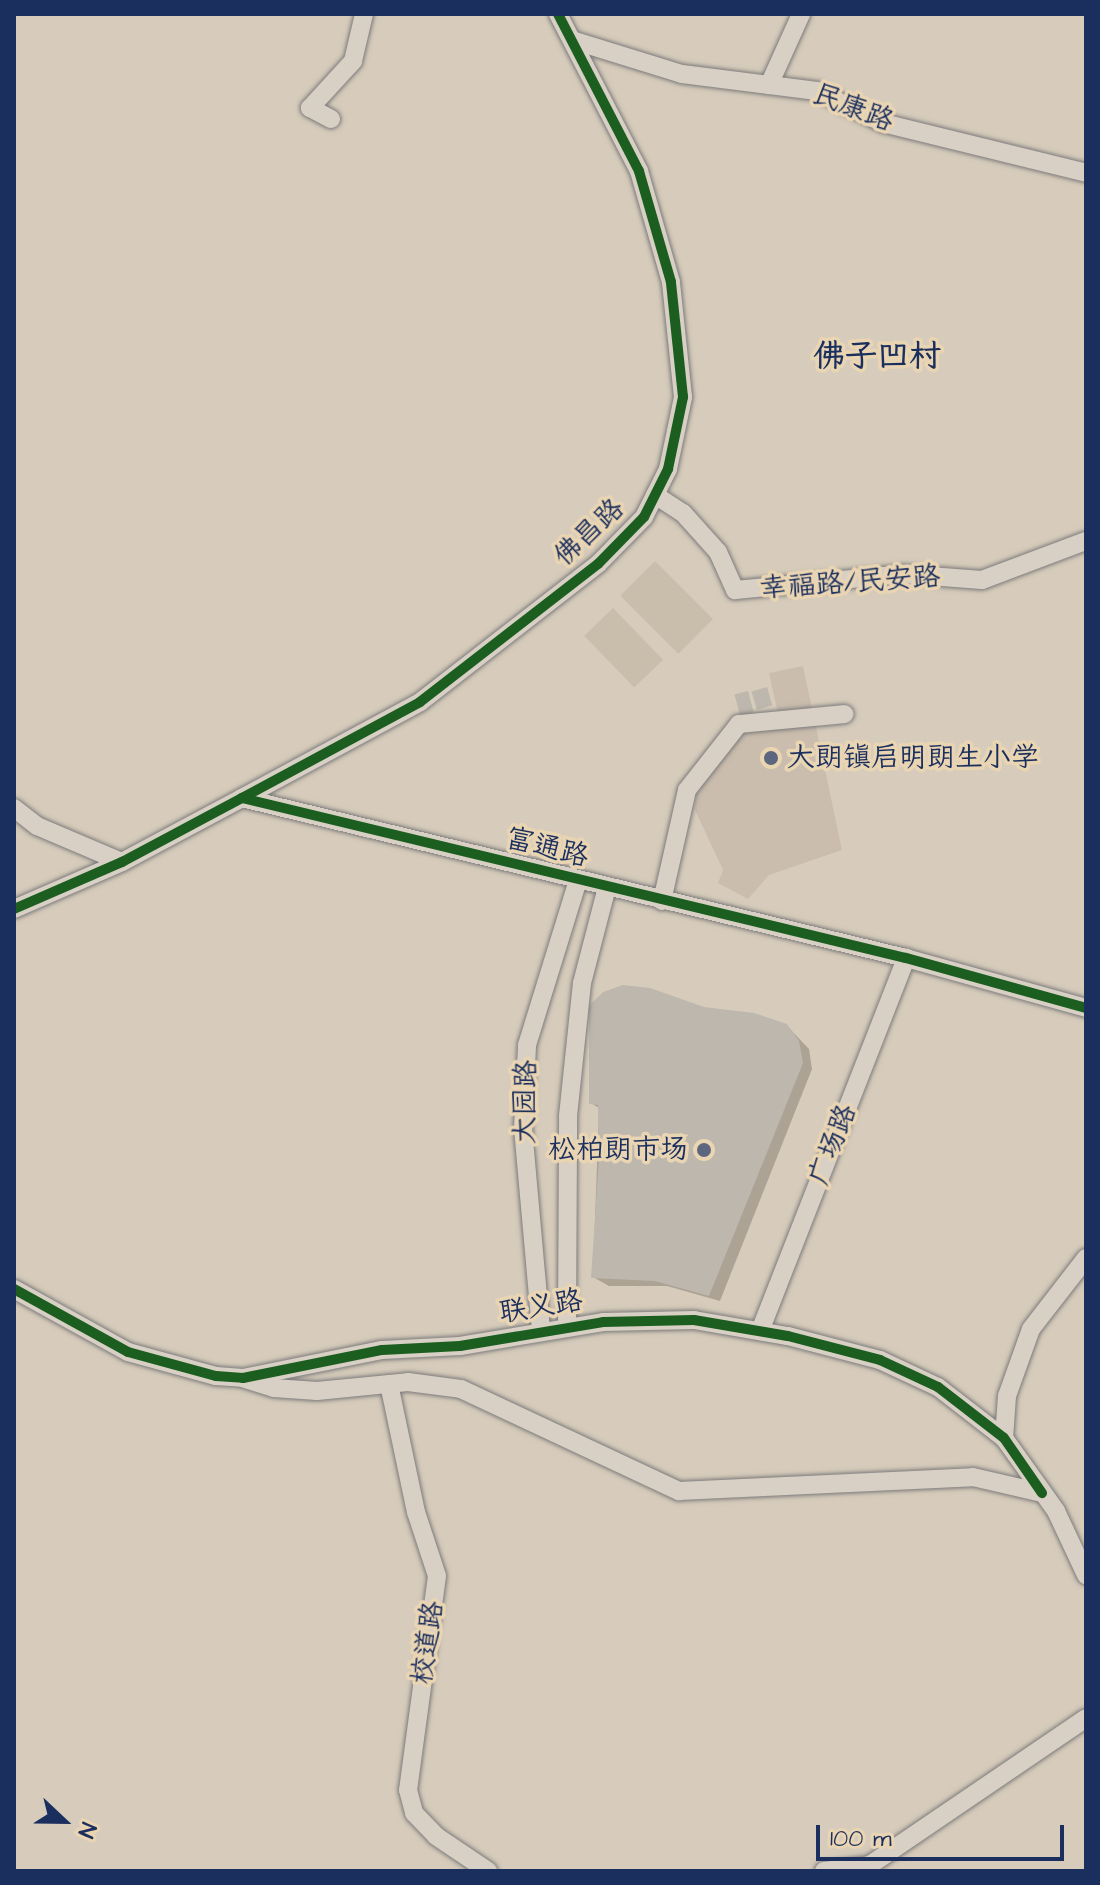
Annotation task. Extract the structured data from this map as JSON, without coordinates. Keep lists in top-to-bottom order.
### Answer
{
  "streets": {
    "street": [
      "民康路",
      "佛昌路",
      "幸福路/民安路",
      "富通路",
      "大园路",
      "广场路",
      "联义路",
      "校道路"
    ]
  },
  "crossings": [
    ["民康路", "佛昌路"],
    ["佛昌路", "幸福路/民安路"],
    ["佛昌路", "富通路"],
    ["富通路", "大园路"],
    ["富通路", "广场路"],
    ["大园路", "联义路"],
    ["广场路", "联义路"]
  ],
  "districts": ["佛子凹村"],
  "places": ["大朗镇启明朗生小学", "松柏朗市场"],
  "scale_bar": "100 m",
  "north": "right"
}
